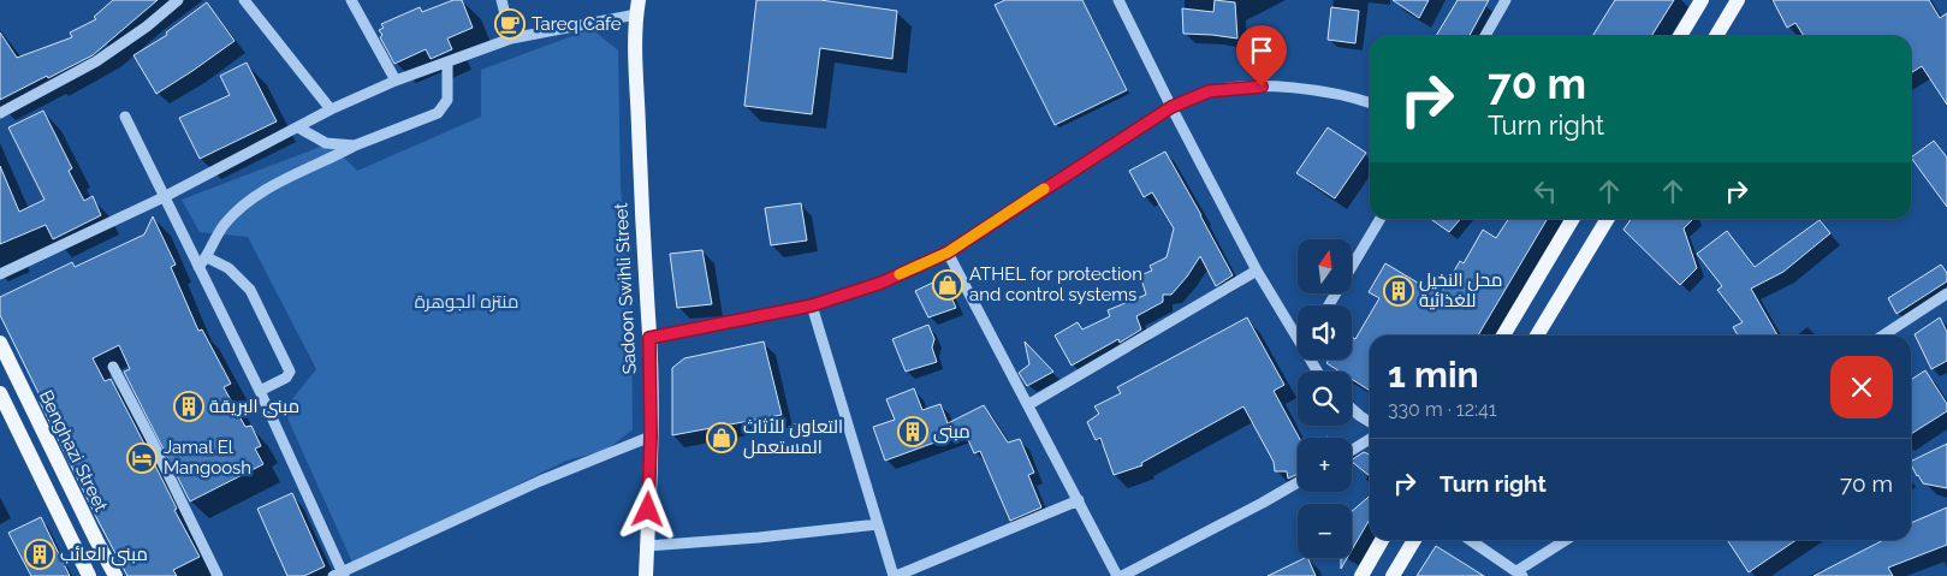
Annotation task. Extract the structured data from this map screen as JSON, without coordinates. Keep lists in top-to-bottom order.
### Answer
{
  "streets": {
    "main road": ["Sadoon Swihli Street", "Benghazi Street"]
  },
  "parks": ["منتزه الجوهرة"],
  "places": {
    "cafe": ["Tareq Cafe"],
    "shop": ["ATHEL for protection and control systems", "التعاون للأثاث المستعمل"],
    "building": [
      "محل النخيل للغذائية",
      "مبنى البريقة",
      "مبنى",
      "مبنى العائب"
    ],
    "hotel": ["Jamal El Mangoosh"]
  },
  "north": "top",
  "page": {
    "turn": ["70 m", "Turn right"],
    "map_buttons": ["+", "−"],
    "heading": ["1 min", "330 m · 12:41"],
    "list": [
      {
        "name": "Turn right",
        "value": "70 m"
      }
    ]
  }
}
